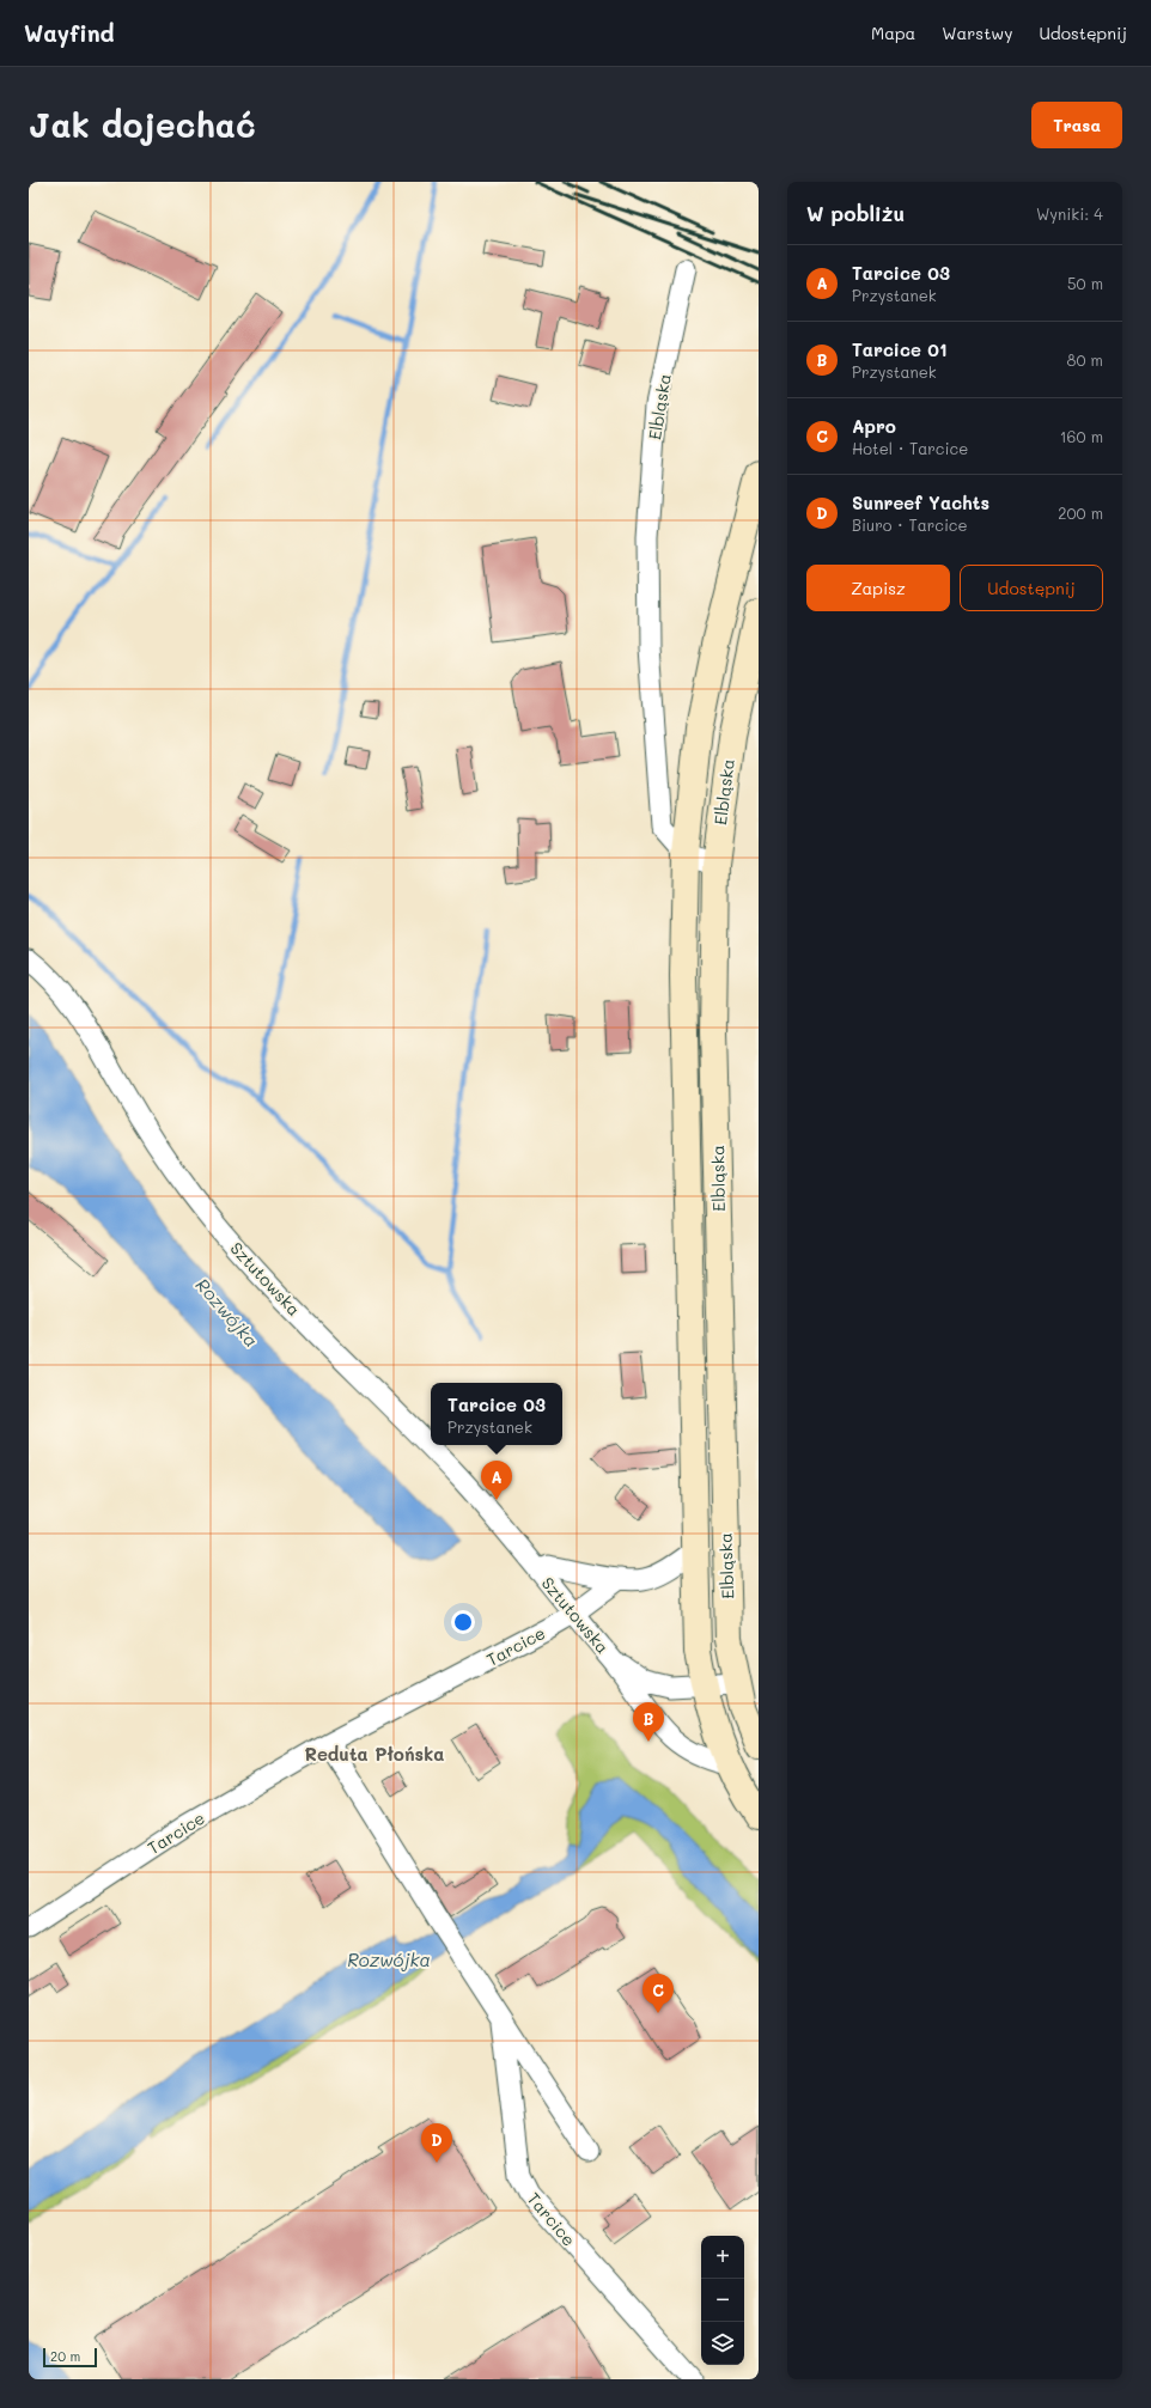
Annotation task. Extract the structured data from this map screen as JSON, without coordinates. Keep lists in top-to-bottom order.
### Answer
{
  "streets": {
    "main road": ["Elbląska"],
    "street": ["Sztutowska", "Tarcice"]
  },
  "crossings": [
    ["Elbląska", "Sztutowska"],
    ["Sztutowska", "Tarcice"]
  ],
  "districts": ["Reduta Płońska"],
  "water": ["Rozwójka"],
  "scale_bar": "20 m",
  "page": {
    "header": "Wayfind",
    "nav": ["Mapa", "Warstwy", "Udostępnij"],
    "buttons": [
      "Trasa",
      ["Zapisz", "Udostępnij"]
    ],
    "title": "Jak dojechać",
    "heading": ["W pobliżu", "Wyniki: 4"],
    "list": [
      {
        "mark": "A",
        "name": "Tarcice 03",
        "note": "Przystanek",
        "value": "50 m"
      },
      {
        "mark": "B",
        "name": "Tarcice 01",
        "note": "Przystanek",
        "value": "80 m"
      },
      {
        "mark": "C",
        "name": "Apro",
        "note": "Hotel · Tarcice",
        "value": "160 m"
      },
      {
        "mark": "D",
        "name": "Sunreef Yachts",
        "note": "Biuro · Tarcice",
        "value": "200 m"
      }
    ],
    "popup": ["Tarcice 03", "Przystanek"],
    "pins": [
      "A",
      "B",
      "C",
      "D"
    ],
    "map_buttons": ["+", "−"],
    "scale": "20 m"
  }
}
